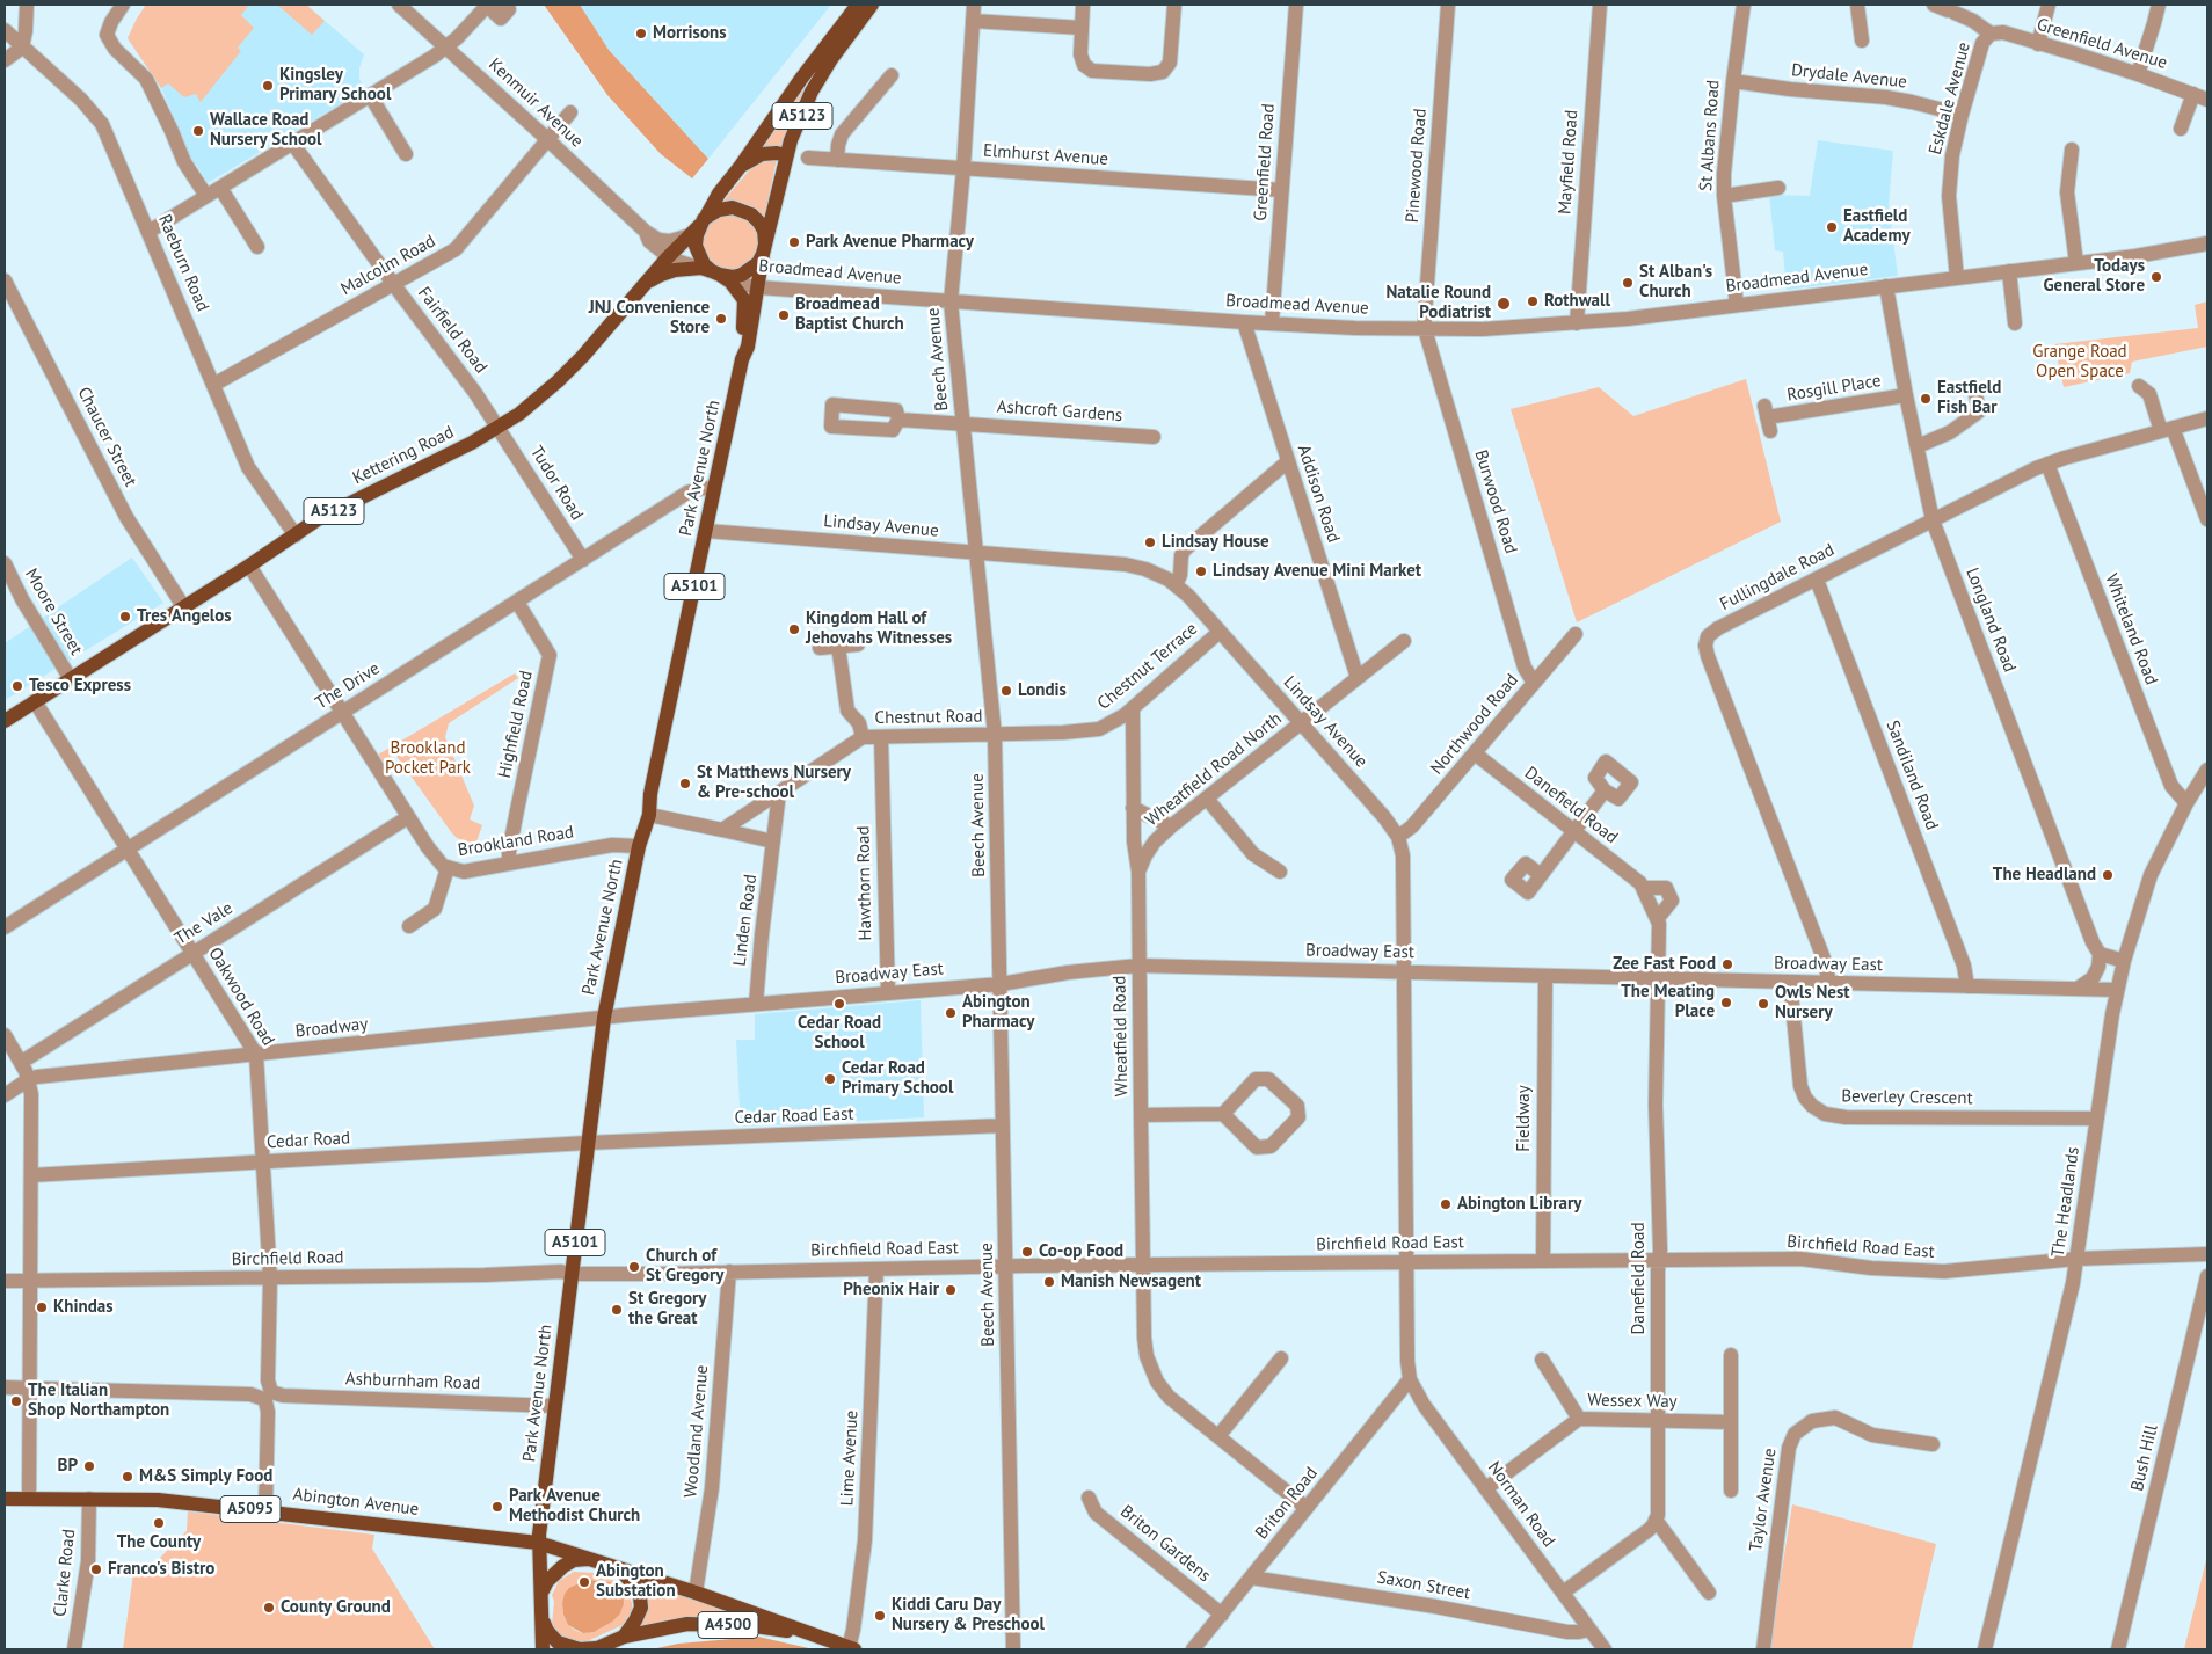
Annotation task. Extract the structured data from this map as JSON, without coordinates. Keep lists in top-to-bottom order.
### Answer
{
  "streets": {
    "main road": [
      "A5123",
      "Kettering Road",
      "Park Avenue North",
      "A5101",
      "Abington Avenue",
      "A5095",
      "A4500"
    ],
    "street": [
      "Greenfield Avenue",
      "Drydale Avenue",
      "Eskdale Avenue",
      "Kenmuir Avenue",
      "St Albans Road",
      "Elmhurst Avenue",
      "Greenfield Road",
      "Mayfield Road",
      "Pinewood Road",
      "Raeburn Road",
      "Malcolm Road",
      "Broadmead Avenue",
      "Fairfield Road",
      "Beech Avenue",
      "Rosgill Place",
      "Ashcroft Gardens",
      "Chaucer Street",
      "Tudor Road",
      "Addison Road",
      "Burwood Road",
      "Lindsay Avenue",
      "Fullingdale Road",
      "Moore Street",
      "Longland Road",
      "Whiteland Road",
      "Chestnut Terrace",
      "The Drive",
      "Chestnut Road",
      "Highfield Road",
      "Northwood Road",
      "Wheatfield Road North",
      "Sandiland Road",
      "Danefield Road",
      "Brookland Road",
      "Hawthorn Road",
      "Linden Road",
      "The Vale",
      "Broadway East",
      "Oakwood Road",
      "Broadway",
      "Wheatfield Road",
      "Beverley Crescent",
      "Cedar Road East",
      "Fieldway",
      "Cedar Road",
      "The Headlands",
      "Birchfield Road East",
      "Birchfield Road",
      "Ashburnham Road",
      "Wessex Way",
      "Woodland Avenue",
      "Lime Avenue",
      "Bush Hill",
      "Taylor Avenue",
      "Briton Road",
      "Norman Road",
      "Briton Gardens",
      "Clarke Road",
      "Saxon Street"
    ]
  },
  "crossings": [
    ["Greenfield Avenue", "Eskdale Avenue"],
    ["Drydale Avenue", "Eskdale Avenue"],
    ["Drydale Avenue", "St Albans Road"],
    ["Eskdale Avenue", "Broadmead Avenue"],
    ["Kenmuir Avenue", "A5123"],
    ["Kenmuir Avenue", "Malcolm Road"],
    ["Kenmuir Avenue", "Broadmead Avenue"],
    ["Kenmuir Avenue", "Kettering Road"],
    ["Kenmuir Avenue", "Park Avenue North"],
    ["A5123", "Broadmead Avenue"],
    ["A5123", "Kettering Road"],
    ["A5123", "Park Avenue North"],
    ["St Albans Road", "Broadmead Avenue"],
    ["Elmhurst Avenue", "Greenfield Road"],
    ["Elmhurst Avenue", "Beech Avenue"],
    ["Greenfield Road", "Broadmead Avenue"],
    ["Mayfield Road", "Broadmead Avenue"],
    ["Pinewood Road", "Broadmead Avenue"],
    ["Pinewood Road", "Burwood Road"],
    ["Raeburn Road", "Malcolm Road"],
    ["Raeburn Road", "Kettering Road"],
    ["Malcolm Road", "Fairfield Road"],
    ["Broadmead Avenue", "Beech Avenue"],
    ["Broadmead Avenue", "Kettering Road"],
    ["Broadmead Avenue", "Park Avenue North"],
    ["Broadmead Avenue", "Addison Road"],
    ["Broadmead Avenue", "Burwood Road"],
    ["Broadmead Avenue", "Longland Road"],
    ["Fairfield Road", "Kettering Road"],
    ["Fairfield Road", "Tudor Road"],
    ["Beech Avenue", "Ashcroft Gardens"],
    ["Beech Avenue", "Lindsay Avenue"],
    ["Beech Avenue", "Chestnut Terrace"],
    ["Beech Avenue", "Chestnut Road"],
    ["Beech Avenue", "Broadway East"],
    ["Beech Avenue", "Cedar Road East"],
    ["Beech Avenue", "Birchfield Road East"],
    ["Rosgill Place", "Longland Road"],
    ["Chaucer Street", "Kettering Road"],
    ["Kettering Road", "Park Avenue North"],
    ["Kettering Road", "Tudor Road"],
    ["Kettering Road", "Moore Street"],
    ["Kettering Road", "Brookland Road"],
    ["Kettering Road", "Oakwood Road"],
    ["Park Avenue North", "Lindsay Avenue"],
    ["Park Avenue North", "A5101"],
    ["Park Avenue North", "The Drive"],
    ["Park Avenue North", "Brookland Road"],
    ["Park Avenue North", "Broadway East"],
    ["Park Avenue North", "Broadway"],
    ["Park Avenue North", "Cedar Road East"],
    ["Park Avenue North", "Cedar Road"],
    ["Park Avenue North", "Birchfield Road East"],
    ["Park Avenue North", "Birchfield Road"],
    ["Park Avenue North", "Ashburnham Road"],
    ["Park Avenue North", "A5095"],
    ["Tudor Road", "The Drive"],
    ["Addison Road", "Wheatfield Road North"],
    ["Burwood Road", "Northwood Road"],
    ["Lindsay Avenue", "Chestnut Terrace"],
    ["Lindsay Avenue", "Northwood Road"],
    ["Lindsay Avenue", "Wheatfield Road North"],
    ["Lindsay Avenue", "Broadway East"],
    ["Lindsay Avenue", "Birchfield Road East"],
    ["Lindsay Avenue", "Briton Road"],
    ["Lindsay Avenue", "Norman Road"],
    ["Fullingdale Road", "Longland Road"],
    ["Fullingdale Road", "Whiteland Road"],
    ["Fullingdale Road", "Sandiland Road"],
    ["Fullingdale Road", "Broadway East"],
    ["A5101", "Abington Avenue"],
    ["A5101", "A5095"],
    ["A5101", "A4500"],
    ["Whiteland Road", "The Headlands"],
    ["Chestnut Terrace", "Chestnut Road"],
    ["Chestnut Terrace", "Wheatfield Road"],
    ["The Drive", "Highfield Road"],
    ["The Drive", "Brookland Road"],
    ["The Drive", "Oakwood Road"],
    ["Chestnut Road", "Hawthorn Road"],
    ["Chestnut Road", "Linden Road"],
    ["Highfield Road", "Brookland Road"],
    ["Northwood Road", "Danefield Road"],
    ["Wheatfield Road North", "Wheatfield Road"],
    ["Sandiland Road", "Broadway East"],
    ["Danefield Road", "Broadway East"],
    ["Danefield Road", "Birchfield Road East"],
    ["Danefield Road", "Wessex Way"],
    ["Brookland Road", "The Vale"],
    ["Hawthorn Road", "Broadway East"],
    ["Linden Road", "Broadway East"],
    ["The Vale", "Oakwood Road"],
    ["Broadway East", "Broadway"],
    ["Broadway East", "Wheatfield Road"],
    ["Broadway East", "Beverley Crescent"],
    ["Broadway East", "Fieldway"],
    ["Broadway East", "The Headlands"],
    ["Oakwood Road", "Broadway"],
    ["Oakwood Road", "Cedar Road"],
    ["Oakwood Road", "Birchfield Road"],
    ["Oakwood Road", "Ashburnham Road"],
    ["Oakwood Road", "Abington Avenue"],
    ["Wheatfield Road", "Birchfield Road East"],
    ["Wheatfield Road", "Briton Road"],
    ["Beverley Crescent", "The Headlands"],
    ["Cedar Road East", "Cedar Road"],
    ["Fieldway", "Birchfield Road East"],
    ["The Headlands", "Birchfield Road East"],
    ["Birchfield Road East", "Birchfield Road"],
    ["Birchfield Road East", "Woodland Avenue"],
    ["Birchfield Road East", "Lime Avenue"],
    ["Wessex Way", "Norman Road"],
    ["Woodland Avenue", "Abington Avenue"],
    ["Woodland Avenue", "A4500"],
    ["Lime Avenue", "A4500"],
    ["Abington Avenue", "A5095"],
    ["Abington Avenue", "Clarke Road"],
    ["Abington Avenue", "A4500"],
    ["Briton Road", "Norman Road"],
    ["Briton Road", "Briton Gardens"],
    ["Briton Road", "Saxon Street"],
    ["Norman Road", "Saxon Street"]
  ],
  "parks": ["Grange Road Open Space", "Brookland Pocket Park"],
  "places": [
    "Morrisons",
    "Kingsley Primary School",
    "Wallace Road Nursery School",
    "Eastfield Academy",
    "Park Avenue Pharmacy",
    "Todays General Store",
    "St Alban's Church",
    "Rothwall",
    "Natalie Round Podiatrist",
    "Broadmead Baptist Church",
    "JNJ Convenience Store",
    "Eastfield Fish Bar",
    "Lindsay House",
    "Lindsay Avenue Mini Market",
    "Tres Angelos",
    "Kingdom Hall of Jehovahs Witnesses",
    "Tesco Express",
    "Londis",
    "St Matthews Nursery & Pre-school",
    "The Headland",
    "Zee Fast Food",
    "The Meating Place",
    "Cedar Road School",
    "Owls Nest Nursery",
    "Abington Pharmacy",
    "Cedar Road Primary School",
    "Abington Library",
    "Co-op Food",
    "Church of St Gregory",
    "Manish Newsagent",
    "Pheonix Hair",
    "Khindas",
    "St Gregory the Great",
    "The Italian Shop Northampton",
    "BP",
    "M&S Simply Food",
    "Park Avenue Methodist Church",
    "The County",
    "Franco's Bistro",
    "Abington Substation",
    "County Ground",
    "Kiddi Caru Day Nursery & Preschool"
  ]
}
